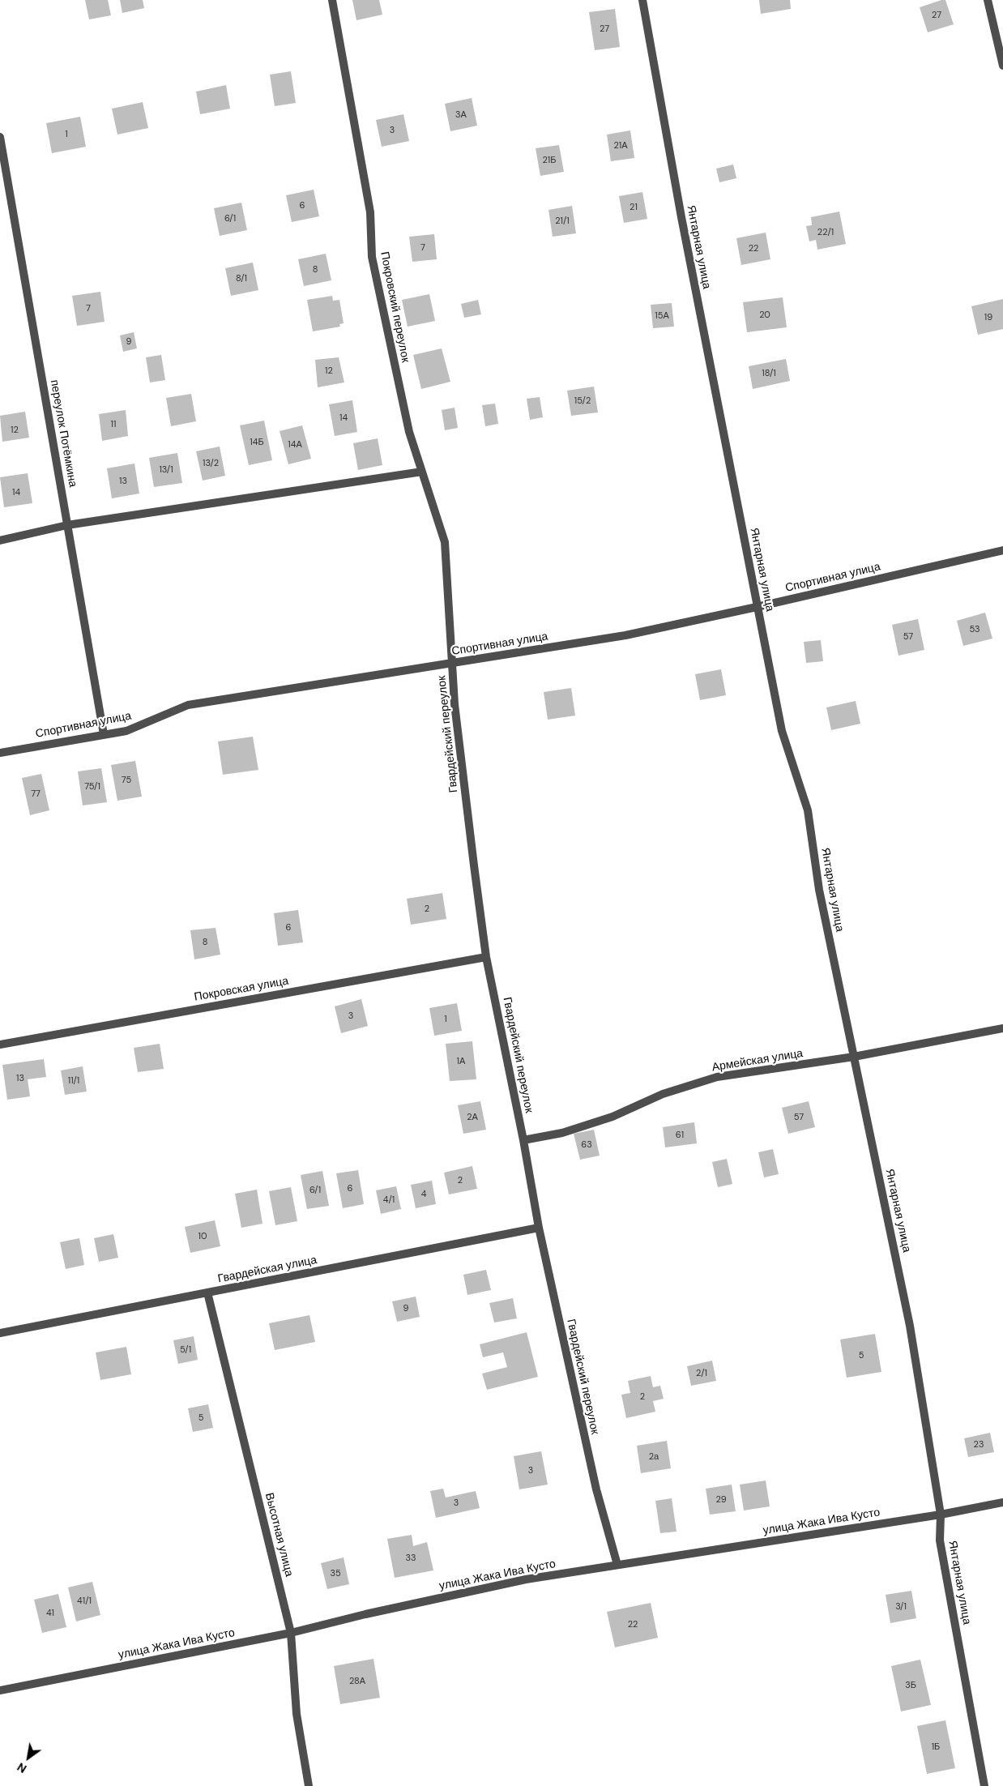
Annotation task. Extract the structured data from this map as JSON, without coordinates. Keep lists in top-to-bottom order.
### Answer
{
  "streets": {
    "street": [
      "Янтарная улица",
      "Покровский переулок",
      "переулок Потёмкина",
      "Спортивная улица",
      "Гвардейский переулок",
      "Покровская улица",
      "Армейская улица",
      "Гвардейская улица",
      "улица Жака Ива Кусто",
      "Высотная улица"
    ]
  },
  "crossings": [
    ["Янтарная улица", "Спортивная улица"],
    ["Янтарная улица", "Армейская улица"],
    ["Янтарная улица", "улица Жака Ива Кусто"],
    ["Покровский переулок", "Гвардейский переулок"],
    ["переулок Потёмкина", "Спортивная улица"],
    ["Спортивная улица", "Гвардейский переулок"],
    ["Гвардейский переулок", "Покровская улица"],
    ["Гвардейский переулок", "Армейская улица"],
    ["Гвардейский переулок", "Гвардейская улица"],
    ["Гвардейский переулок", "улица Жака Ива Кусто"],
    ["Гвардейская улица", "Высотная улица"],
    ["улица Жака Ива Кусто", "Высотная улица"]
  ],
  "house_numbers": [
    "27",
    "27",
    "3А",
    "3",
    "1",
    "21А",
    "21Б",
    "6",
    "21",
    "6/1",
    "21/1",
    "22/1",
    "7",
    "22",
    "8",
    "8/1",
    "7",
    "20",
    "15А",
    "19",
    "9",
    "12",
    "18/1",
    "15/2",
    "14",
    "11",
    "12",
    "14Б",
    "14А",
    "13/2",
    "13/1",
    "13",
    "14",
    "53",
    "57",
    "75",
    "75/1",
    "77",
    "2",
    "6",
    "8",
    "3",
    "1",
    "1А",
    "13",
    "11/1",
    "2А",
    "57",
    "61",
    "63",
    "2",
    "6",
    "6/1",
    "4",
    "4/1",
    "10",
    "9",
    "5/1",
    "5",
    "2/1",
    "2",
    "5",
    "23",
    "2а",
    "3",
    "29",
    "3",
    "33",
    "35",
    "41/1",
    "3/1",
    "41",
    "22",
    "28А",
    "3Б",
    "1Б"
  ],
  "north": "bottom left"
}
